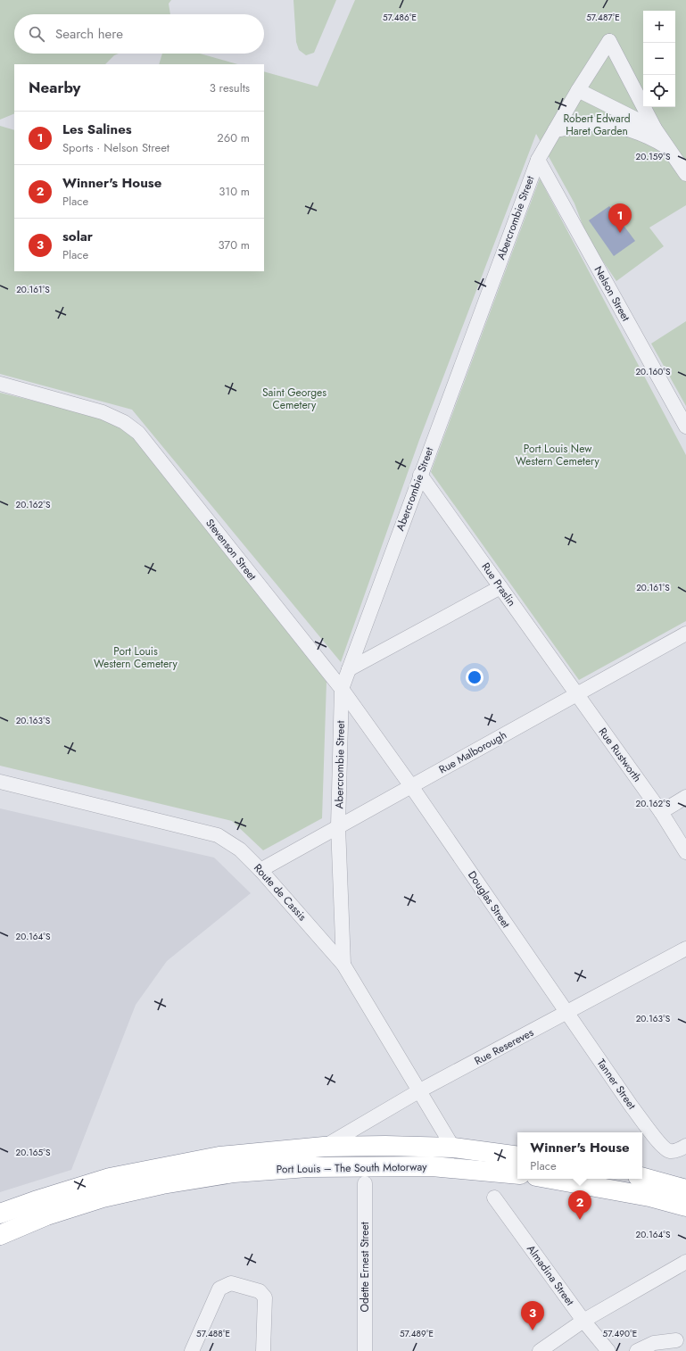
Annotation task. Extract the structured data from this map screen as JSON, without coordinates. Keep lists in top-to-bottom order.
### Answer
{
  "streets": {
    "highway": ["Port Louis – The South Motorway"],
    "street": [
      "Abercrombie Street",
      "Nelson Street",
      "Stevenson Street",
      "Rue Praslin",
      "Rue Malborough",
      "Rue Rustworth",
      "Route de Cassis",
      "Douglas Street",
      "Rue Resereves",
      "Tanner Street",
      "Odette Ernest Street",
      "Almadina Street"
    ]
  },
  "crossings": [
    ["Abercrombie Street", "Nelson Street"],
    ["Abercrombie Street", "Stevenson Street"],
    ["Abercrombie Street", "Rue Praslin"],
    ["Abercrombie Street", "Rue Malborough"],
    ["Abercrombie Street", "Route de Cassis"],
    ["Stevenson Street", "Rue Malborough"],
    ["Stevenson Street", "Douglas Street"],
    ["Rue Praslin", "Rue Malborough"],
    ["Rue Praslin", "Rue Rustworth"],
    ["Rue Malborough", "Rue Rustworth"],
    ["Rue Malborough", "Route de Cassis"],
    ["Rue Malborough", "Douglas Street"],
    ["Route de Cassis", "Rue Resereves"],
    ["Route de Cassis", "Port Louis – The South Motorway"],
    ["Douglas Street", "Rue Resereves"],
    ["Douglas Street", "Tanner Street"],
    ["Rue Resereves", "Tanner Street"],
    ["Rue Resereves", "Port Louis – The South Motorway"]
  ],
  "parks": [
    "Robert Edward Haret Garden",
    "Saint Georges Cemetery",
    "Port Louis New Western Cemetery",
    "Port Louis Western Cemetery"
  ],
  "page": {
    "map_buttons": ["+", "−"],
    "search": "Search here",
    "heading": ["Nearby", "3 results"],
    "list": [
      {
        "mark": "1",
        "name": "Les Salines",
        "note": "Sports · Nelson Street",
        "value": "260 m"
      },
      {
        "mark": "2",
        "name": "Winner's House",
        "note": "Place",
        "value": "310 m"
      },
      {
        "mark": "3",
        "name": "solar",
        "note": "Place",
        "value": "370 m"
      }
    ],
    "pins": ["1", "2", "3"],
    "popup": ["Winner's House", "Place"]
  },
  "coordinates": [
    "57.486°E",
    "57.487°E",
    "20.159°S",
    "20.161°S",
    "20.160°S",
    "20.162°S",
    "20.163°S",
    "20.164°S",
    "20.165°S",
    "57.488°E",
    "57.489°E",
    "57.490°E"
  ]
}
